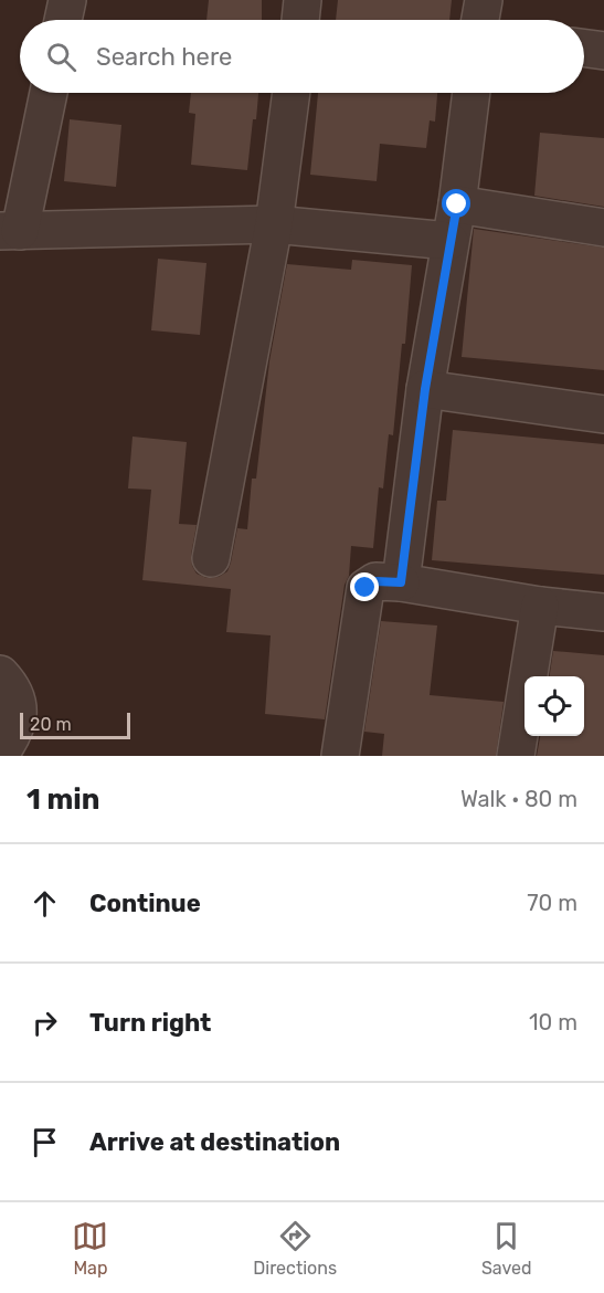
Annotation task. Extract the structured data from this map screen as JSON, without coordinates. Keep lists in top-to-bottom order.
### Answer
{
  "scale_bar": "20 m",
  "page": {
    "search": "Search here",
    "scale": "20 m",
    "heading": ["1 min", "Walk · 80 m"],
    "list": [
      ["Continue", "70 m"],
      ["Turn right", "10 m"],
      "Arrive at destination"
    ],
    "nav": ["Map", "Directions", "Saved"]
  }
}
